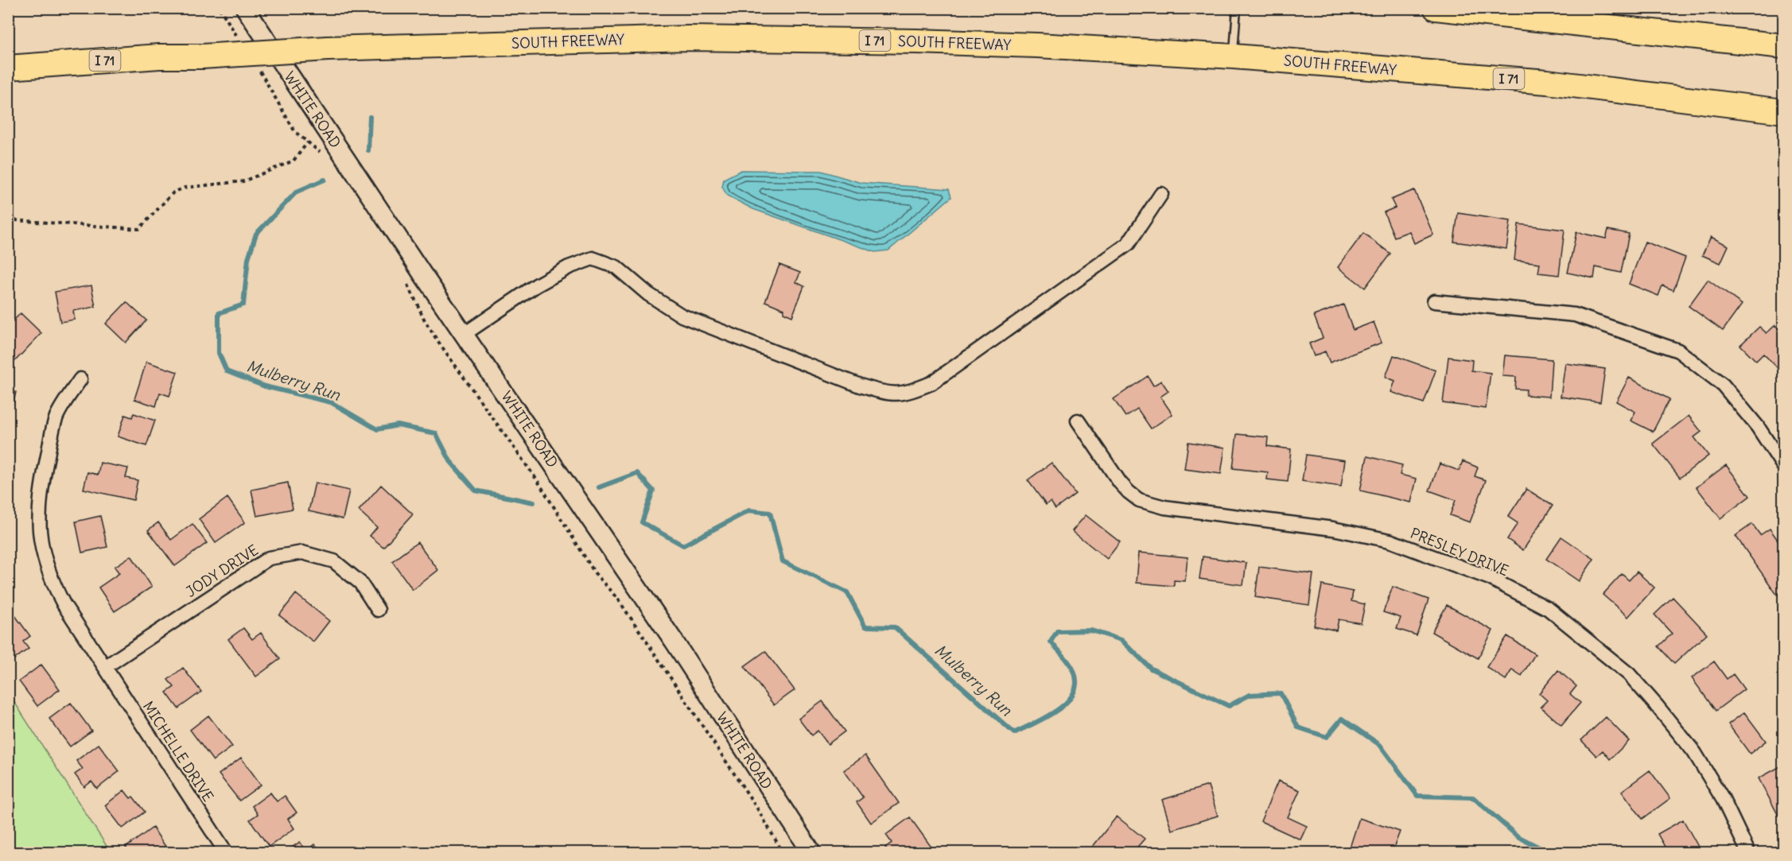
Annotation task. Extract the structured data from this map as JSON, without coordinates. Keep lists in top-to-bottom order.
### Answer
{
  "streets": {
    "highway": ["I 71", "SOUTH FREEWAY"],
    "street": [
      "WHITE ROAD",
      "PRESLEY DRIVE",
      "JODY DRIVE",
      "MICHELLE DRIVE"
    ]
  },
  "crossings": [
    ["JODY DRIVE", "MICHELLE DRIVE"]
  ],
  "water": ["Mulberry Run"]
}
